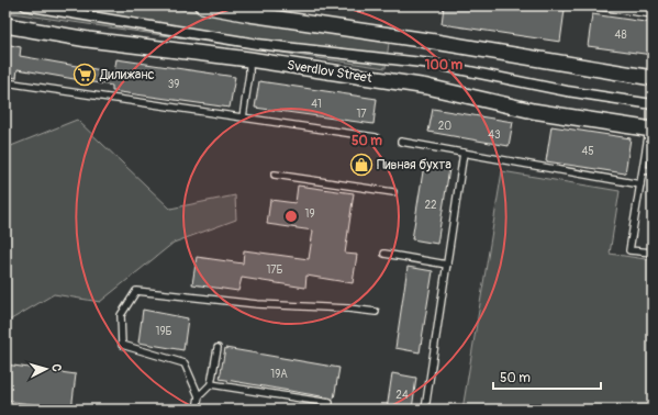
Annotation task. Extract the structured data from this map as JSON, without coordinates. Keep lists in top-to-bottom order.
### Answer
{
  "streets": {
    "street": ["Sverdlov Street"]
  },
  "places": {
    "supermarket": ["Дилижанс"],
    "shop": ["Пивная бухта"]
  },
  "house_numbers": [
    "48",
    "39",
    "41",
    "17",
    "20",
    "43",
    "45",
    "22",
    "19",
    "17Б",
    "19Б",
    "19А",
    "24"
  ],
  "scale_bar": "50 m",
  "north": "right",
  "rings": ["100 m", "50 m"]
}
